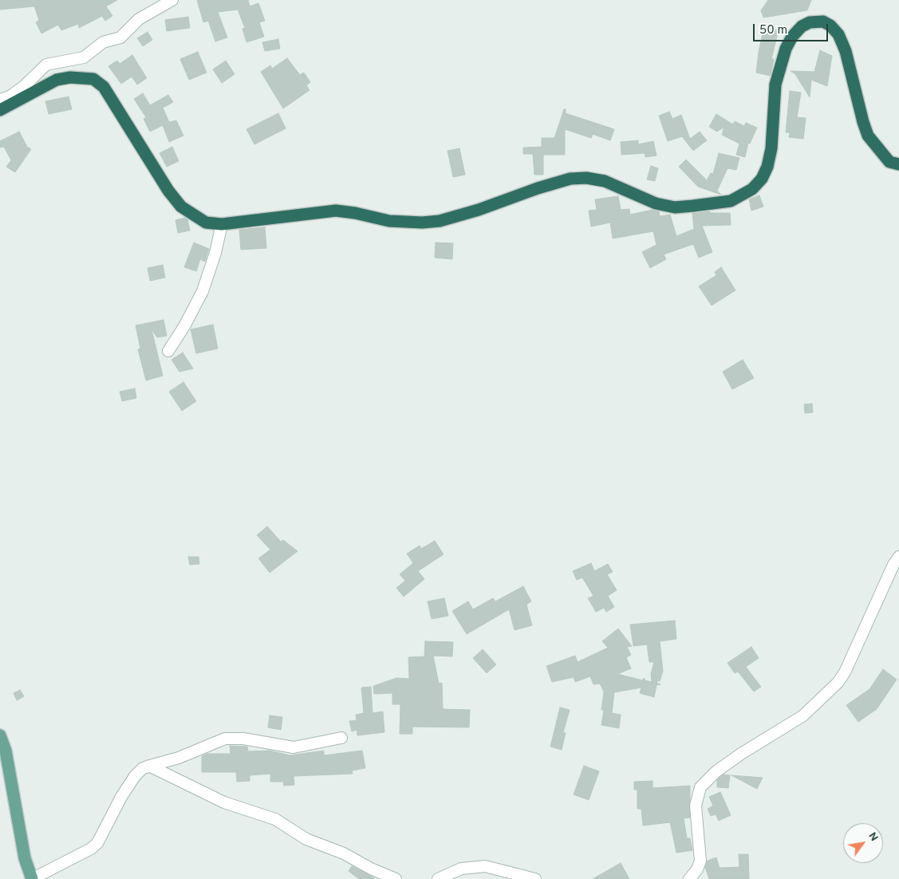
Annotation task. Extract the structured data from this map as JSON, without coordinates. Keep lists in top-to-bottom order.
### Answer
{
  "scale_bar": "50 m",
  "north": "top right"
}
